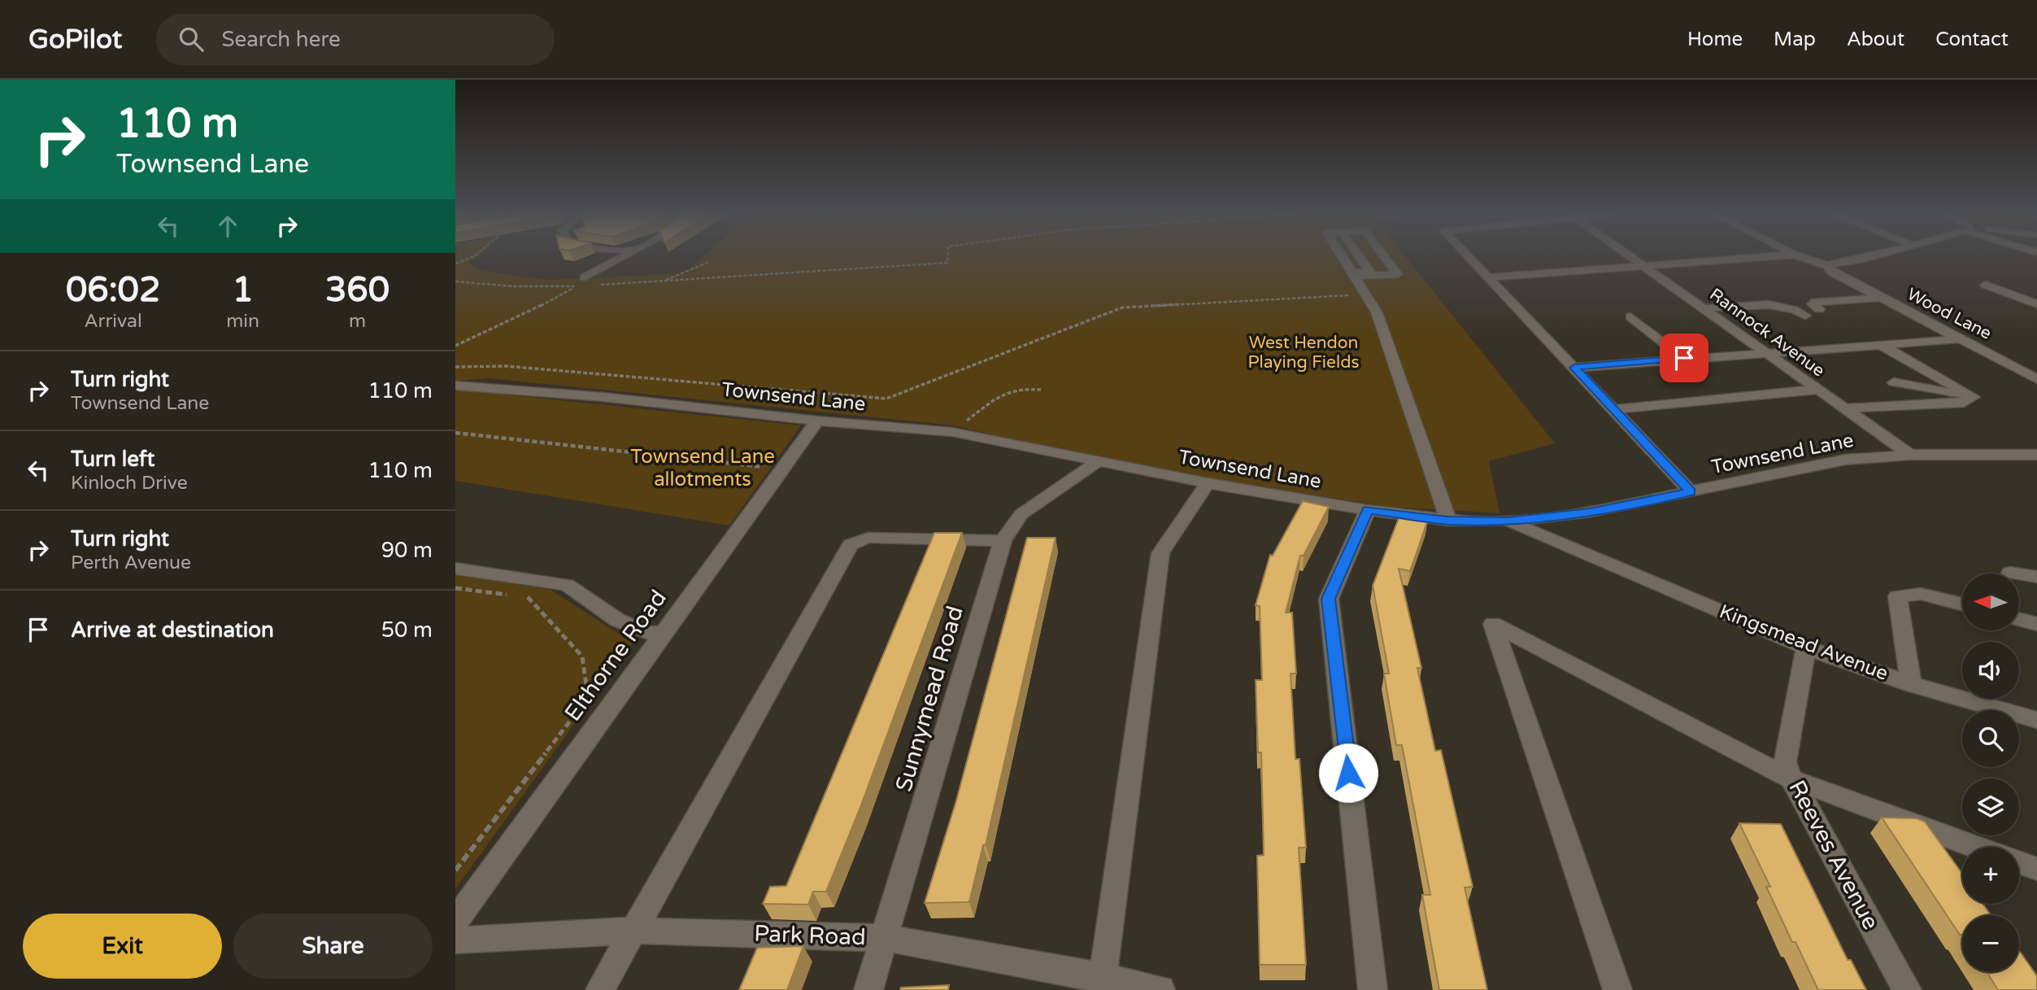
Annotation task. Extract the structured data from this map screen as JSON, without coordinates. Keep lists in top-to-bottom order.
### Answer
{
  "streets": {
    "street": [
      "Wood Lane",
      "Rannock Avenue",
      "Townsend Lane",
      "Kingsmead Avenue",
      "Elthorne Road",
      "Sunnymead Road",
      "Reeves Avenue",
      "Park Road"
    ]
  },
  "crossings": [
    ["Rannock Avenue", "Townsend Lane"],
    ["Townsend Lane", "Kingsmead Avenue"],
    ["Townsend Lane", "Elthorne Road"],
    ["Townsend Lane", "Sunnymead Road"],
    ["Kingsmead Avenue", "Reeves Avenue"],
    ["Sunnymead Road", "Park Road"]
  ],
  "parks": ["West Hendon Playing Fields", "Townsend Lane allotments"],
  "north": "left",
  "page": {
    "header": "GoPilot",
    "search": "Search here",
    "nav": [
      "Home",
      "Map",
      "About",
      "Contact"
    ],
    "turn": ["110 m", "Townsend Lane"],
    "eta": [
      "06:02",
      "Arrival",
      "1",
      "min",
      "360",
      "m"
    ],
    "list": [
      {
        "name": "Turn right",
        "note": "Townsend Lane",
        "value": "110 m"
      },
      {
        "name": "Turn left",
        "note": "Kinloch Drive",
        "value": "110 m"
      },
      {
        "name": "Turn right",
        "note": "Perth Avenue",
        "value": "90 m"
      },
      {
        "name": "Arrive at destination",
        "value": "50 m"
      }
    ],
    "map_buttons": ["+", "−"],
    "buttons": ["Exit", "Share"]
  }
}
